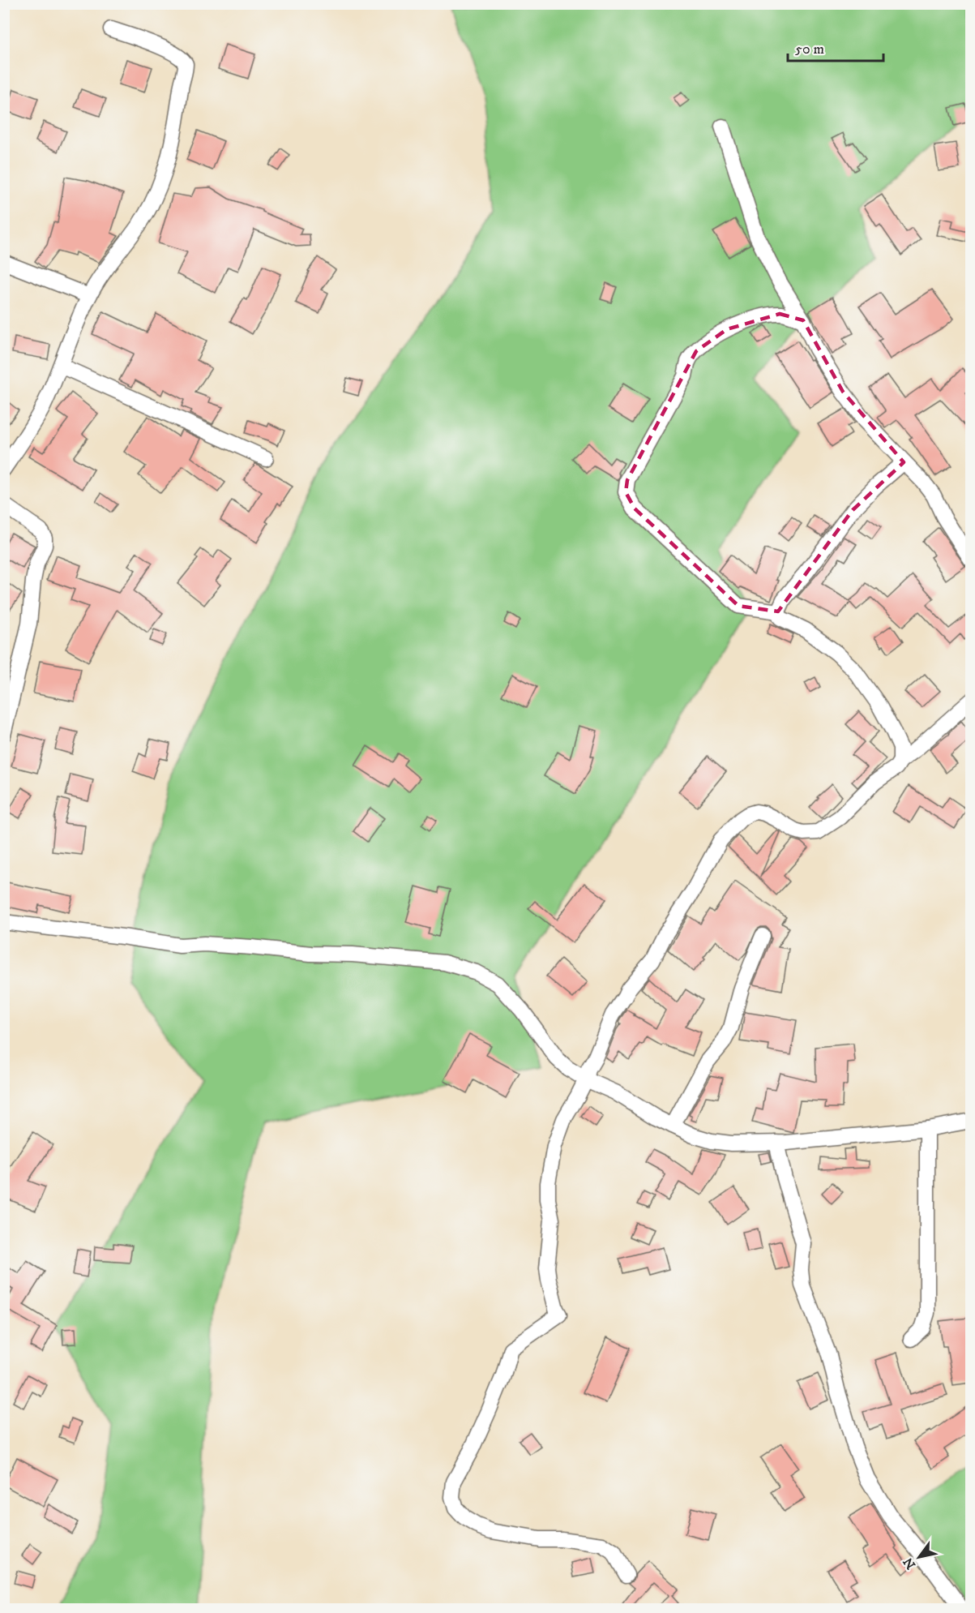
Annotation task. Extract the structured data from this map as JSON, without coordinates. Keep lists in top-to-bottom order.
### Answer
{
  "scale_bar": "50 m",
  "north": "bottom left"
}
